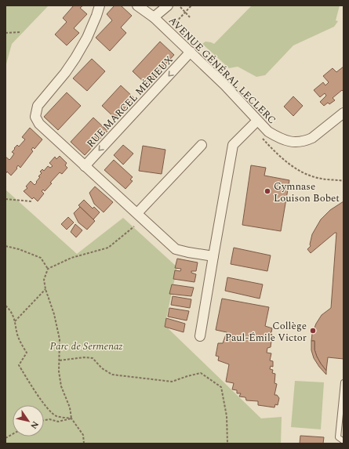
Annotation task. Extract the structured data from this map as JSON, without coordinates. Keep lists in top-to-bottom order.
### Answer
{
  "streets": {
    "street": ["AVENUE GÉNÉRAL LECLERC", "RUE MARCEL MÉRIEUX"]
  },
  "crossings": [
    ["AVENUE GÉNÉRAL LECLERC", "RUE MARCEL MÉRIEUX"]
  ],
  "parks": ["Parc de Sermenaz"],
  "places": ["Gymnase Louison Bobet", "Collège Paul-Émile Victor"],
  "north": "bottom right"
}
